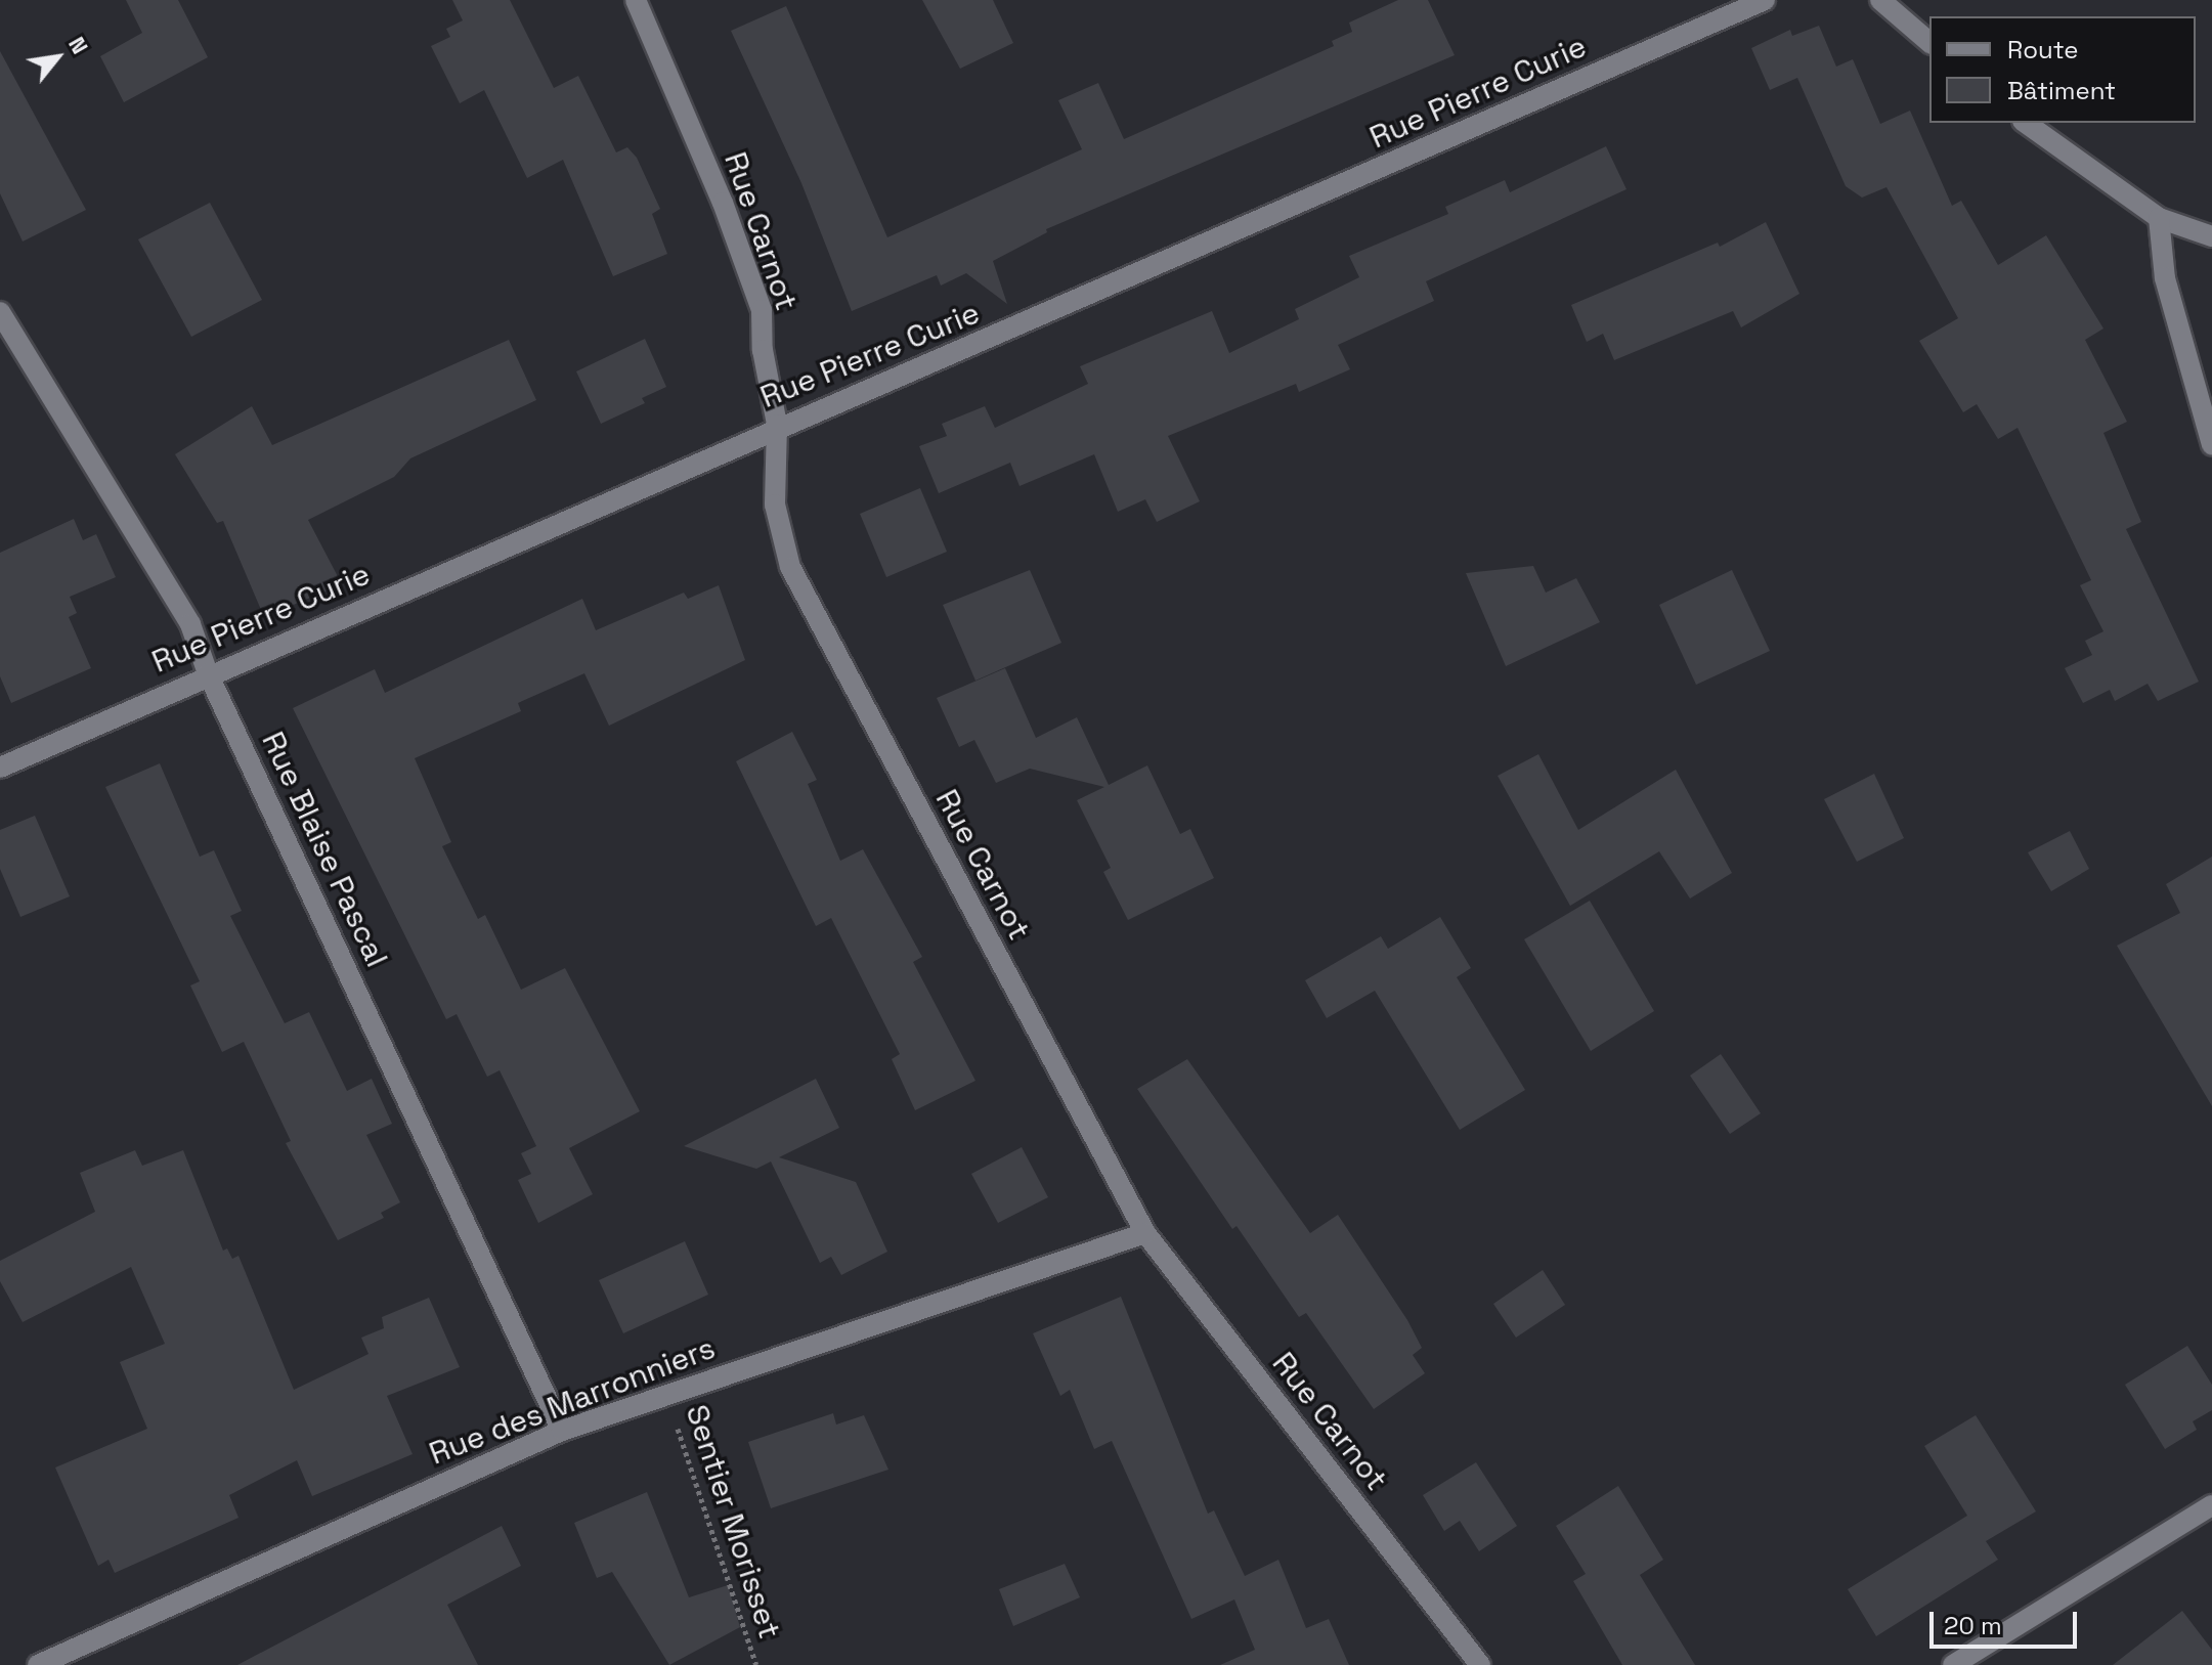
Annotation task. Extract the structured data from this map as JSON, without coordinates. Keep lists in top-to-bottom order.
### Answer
{
  "streets": {
    "street": [
      "Rue Pierre Curie",
      "Rue Carnot",
      "Rue Blaise Pascal",
      "Rue des Marronniers"
    ],
    "path": ["Sentier Morisset"]
  },
  "crossings": [
    ["Rue Pierre Curie", "Rue Carnot"],
    ["Rue Pierre Curie", "Rue Blaise Pascal"],
    ["Rue Carnot", "Rue des Marronniers"],
    ["Rue Blaise Pascal", "Rue des Marronniers"],
    ["Rue des Marronniers", "Sentier Morisset"]
  ],
  "legend": ["Route", "Bâtiment"],
  "scale_bar": "20 m",
  "north": "top right"
}
